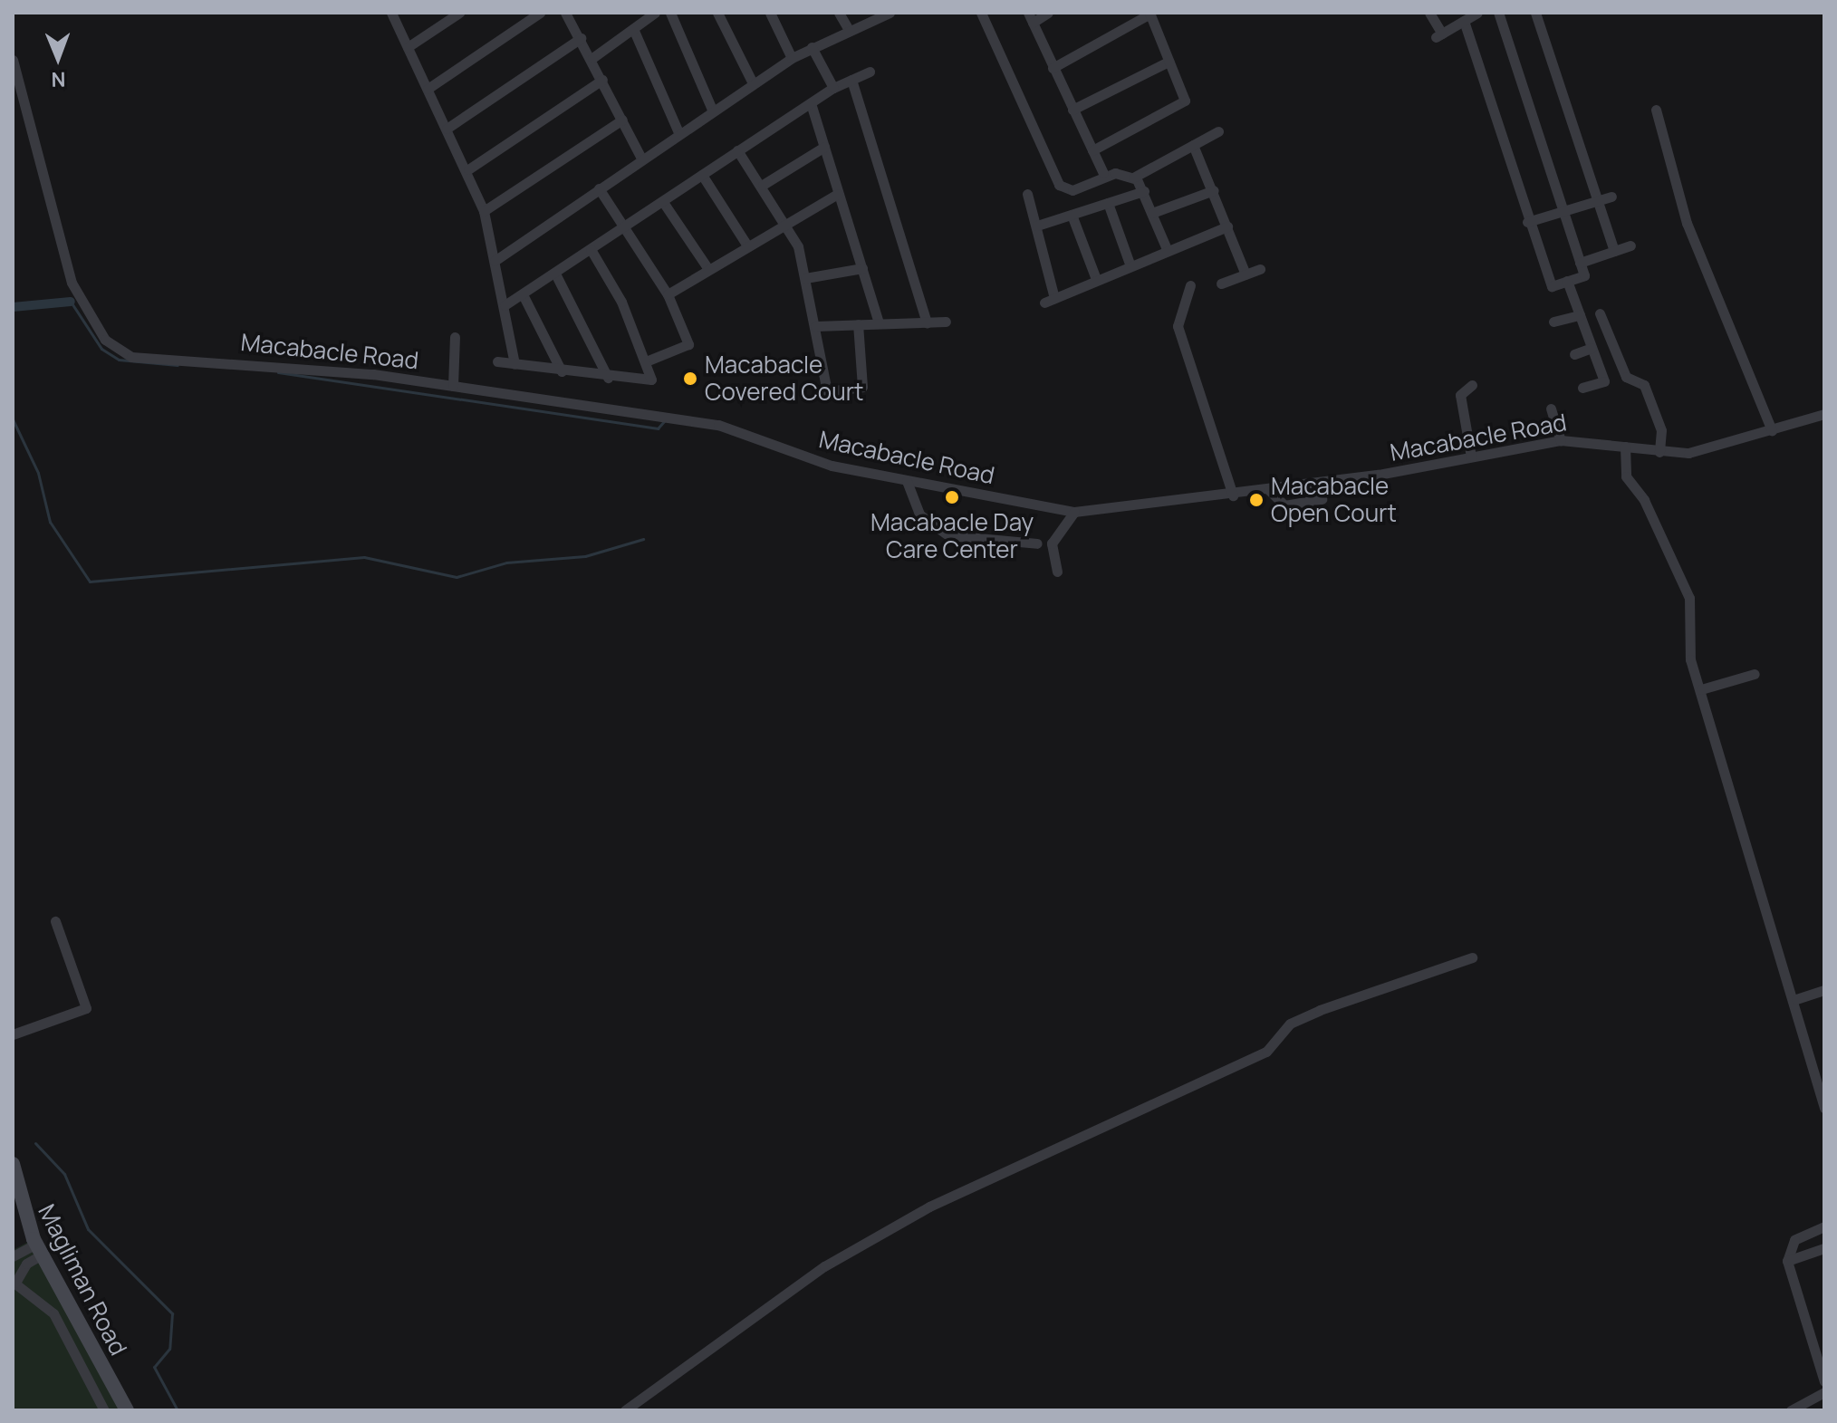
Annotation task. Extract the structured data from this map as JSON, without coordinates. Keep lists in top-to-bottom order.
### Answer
{
  "streets": {
    "street": ["Macabacle Road", "Magliman Road"]
  },
  "places": ["Macabacle Covered Court", "Macabacle Day Care Center", "Macabacle Open Court"],
  "north": "bottom"
}
